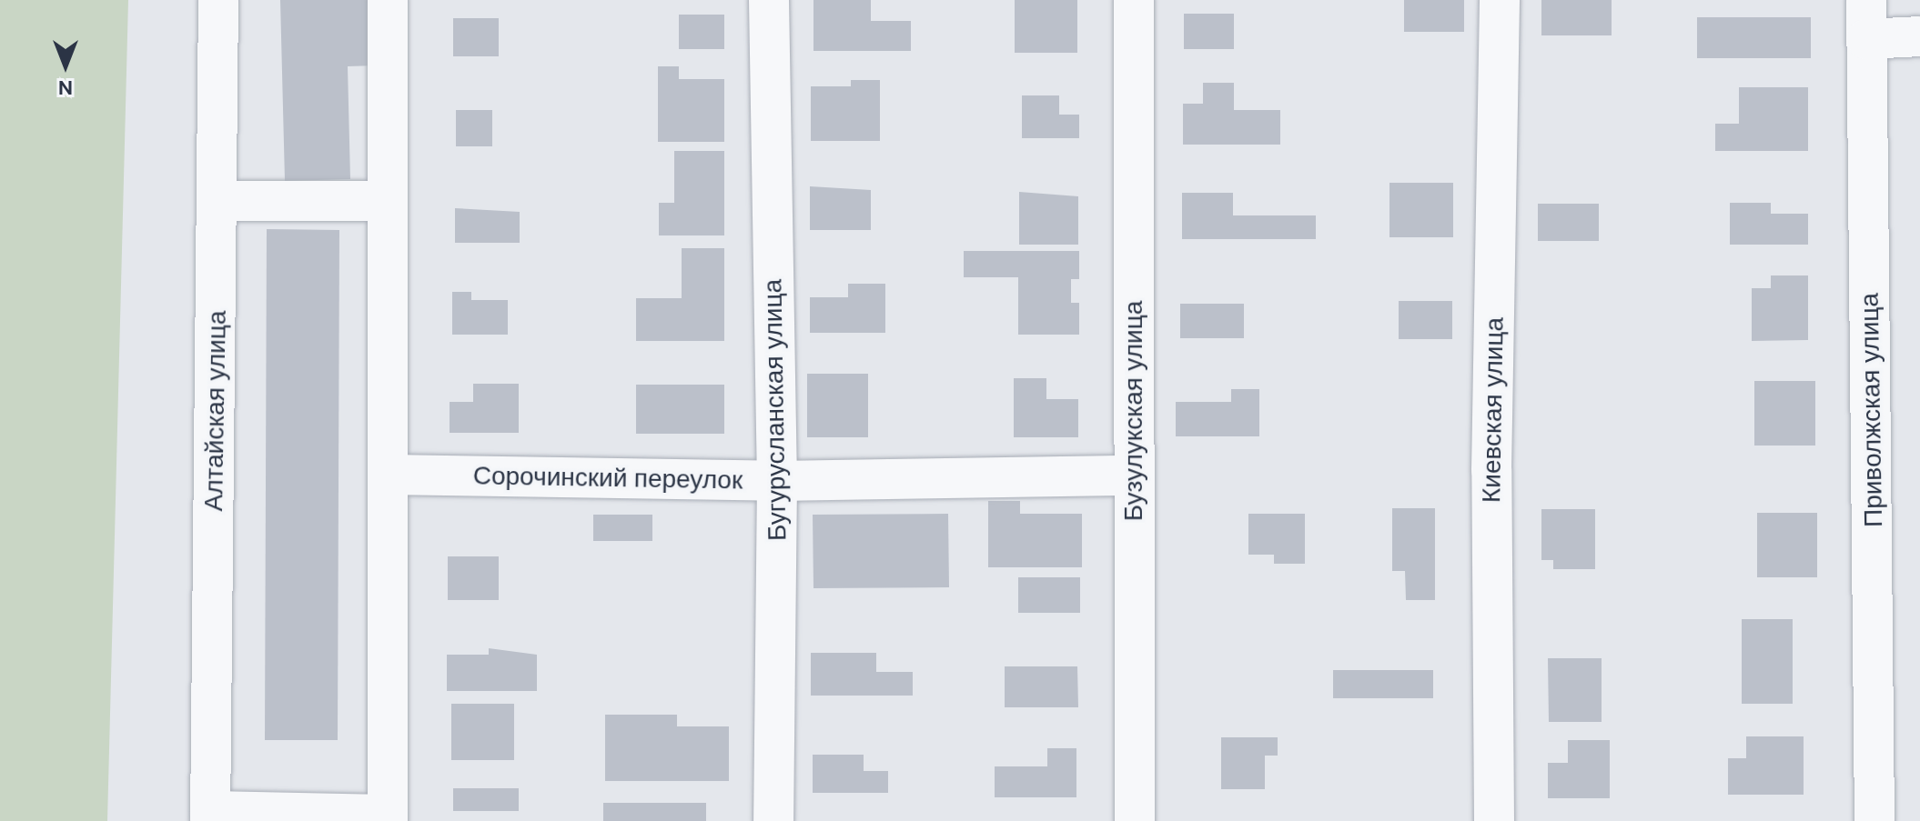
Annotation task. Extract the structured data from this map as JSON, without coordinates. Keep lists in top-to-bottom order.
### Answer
{
  "streets": {
    "street": [
      "Бугурусланская улица",
      "Киевская улица",
      "Приволжская улица",
      "Алтайская улица",
      "Бузулукская улица",
      "Сорочинский переулок"
    ]
  },
  "crossings": [
    ["Бугурусланская улица", "Сорочинский переулок"],
    ["Бузулукская улица", "Сорочинский переулок"]
  ],
  "north": "bottom"
}
